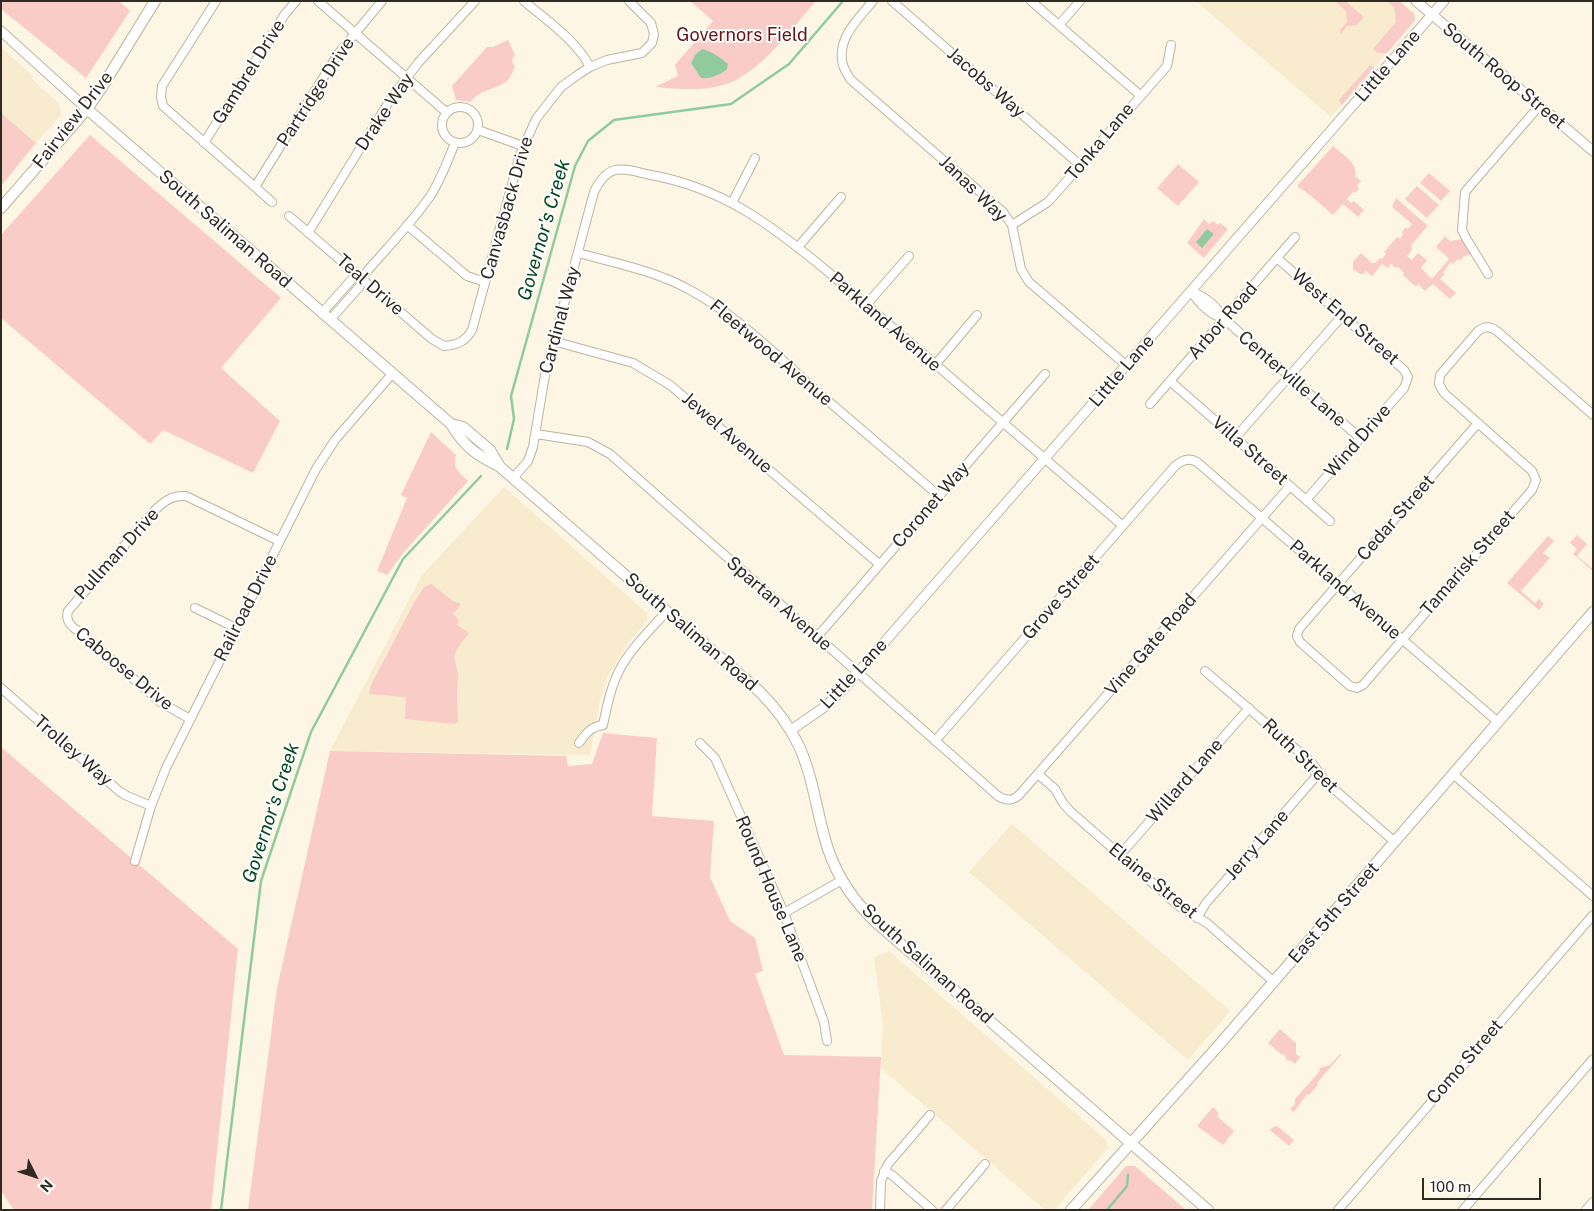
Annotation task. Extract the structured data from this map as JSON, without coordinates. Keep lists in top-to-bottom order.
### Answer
{
  "streets": {
    "main road": ["Fairview Drive", "South Saliman Road", "East 5th Street"],
    "street": [
      "Little Lane",
      "Gambrel Drive",
      "South Roop Street",
      "Jacobs Way",
      "Partridge Drive",
      "Drake Way",
      "Tonka Lane",
      "Janas Way",
      "Canvasback Drive",
      "Teal Drive",
      "West End Street",
      "Cardinal Way",
      "Arbor Road",
      "Parkland Avenue",
      "Fleetwood Avenue",
      "Centerville Lane",
      "Jewel Avenue",
      "Wind Drive",
      "Villa Street",
      "Coronet Way",
      "Cedar Street",
      "Pullman Drive",
      "Tamarisk Street",
      "Grove Street",
      "Spartan Avenue",
      "Railroad Drive",
      "Vine Gate Road",
      "Caboose Drive",
      "Trolley Way",
      "Ruth Street",
      "Willard Lane",
      "Jerry Lane",
      "Elaine Street",
      "Round House Lane",
      "Como Street"
    ]
  },
  "crossings": [
    ["Little Lane", "South Roop Street"],
    ["Little Lane", "Janas Way"],
    ["Little Lane", "South Saliman Road"],
    ["Little Lane", "Parkland Avenue"],
    ["Little Lane", "Centerville Lane"],
    ["Little Lane", "Spartan Avenue"],
    ["Jacobs Way", "Tonka Lane"],
    ["Drake Way", "Teal Drive"],
    ["Fairview Drive", "South Saliman Road"],
    ["Tonka Lane", "Janas Way"],
    ["Canvasback Drive", "Teal Drive"],
    ["South Saliman Road", "Cardinal Way"],
    ["South Saliman Road", "Railroad Drive"],
    ["South Saliman Road", "East 5th Street"],
    ["West End Street", "Arbor Road"],
    ["West End Street", "Wind Drive"],
    ["Cardinal Way", "Parkland Avenue"],
    ["Cardinal Way", "Fleetwood Avenue"],
    ["Cardinal Way", "Jewel Avenue"],
    ["Cardinal Way", "Spartan Avenue"],
    ["Arbor Road", "Centerville Lane"],
    ["Arbor Road", "Villa Street"],
    ["Parkland Avenue", "Coronet Way"],
    ["Parkland Avenue", "Cedar Street"],
    ["Parkland Avenue", "Tamarisk Street"],
    ["Parkland Avenue", "Grove Street"],
    ["Parkland Avenue", "Vine Gate Road"],
    ["Parkland Avenue", "East 5th Street"],
    ["Fleetwood Avenue", "Coronet Way"],
    ["Centerville Lane", "Wind Drive"],
    ["Jewel Avenue", "Coronet Way"],
    ["Wind Drive", "Villa Street"],
    ["Villa Street", "Vine Gate Road"],
    ["Coronet Way", "Spartan Avenue"],
    ["Cedar Street", "Tamarisk Street"],
    ["Pullman Drive", "Railroad Drive"],
    ["Pullman Drive", "Caboose Drive"],
    ["Grove Street", "Spartan Avenue"],
    ["Spartan Avenue", "Vine Gate Road"],
    ["Railroad Drive", "Caboose Drive"],
    ["Railroad Drive", "Trolley Way"],
    ["Vine Gate Road", "Elaine Street"],
    ["Ruth Street", "Willard Lane"],
    ["Ruth Street", "Jerry Lane"],
    ["Ruth Street", "East 5th Street"],
    ["Willard Lane", "Elaine Street"],
    ["Jerry Lane", "Elaine Street"],
    ["Elaine Street", "East 5th Street"]
  ],
  "water": ["Governor's Creek"],
  "parks": ["Governors Field"],
  "scale_bar": "100 m",
  "north": "bottom right"
}
